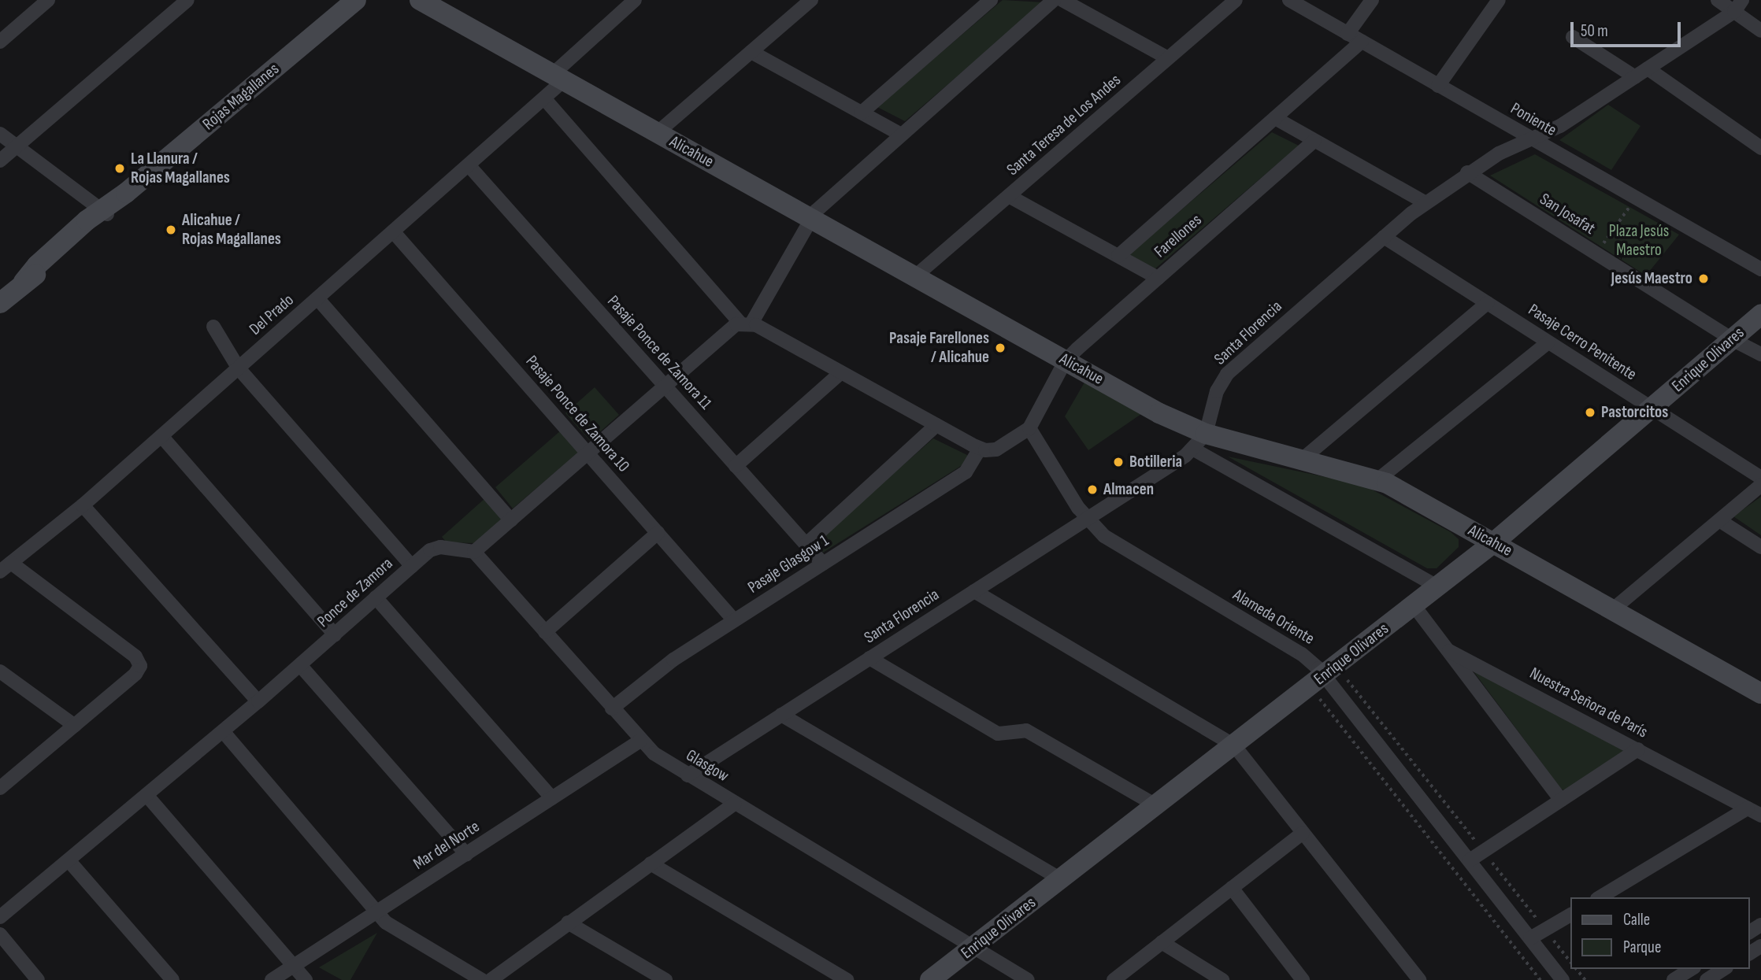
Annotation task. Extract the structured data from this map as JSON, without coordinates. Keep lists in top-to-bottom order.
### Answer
{
  "streets": {
    "street": [
      "Rojas Magallanes",
      "Poniente",
      "Santa Teresa de Los Andes",
      "Alicahue",
      "San Josafat",
      "Farellones",
      "Del Prado",
      "Santa Florencia",
      "Pasaje Cerro Penitente",
      "Pasaje Ponce de Zamora 11",
      "Enrique Olivares",
      "Pasaje Ponce de Zamora 10",
      "Pasaje Glasgow 1",
      "Ponce de Zamora",
      "Alameda Oriente",
      "Nuestra Señora de París",
      "Glasgow",
      "Mar del Norte"
    ]
  },
  "crossings": [
    ["Poniente", "Santa Florencia"],
    ["Santa Teresa de Los Andes", "Alicahue"],
    ["Alicahue", "Farellones"],
    ["Alicahue", "Del Prado"],
    ["Alicahue", "Santa Florencia"],
    ["Alicahue", "Enrique Olivares"],
    ["San Josafat", "Santa Florencia"],
    ["San Josafat", "Enrique Olivares"],
    ["Del Prado", "Pasaje Ponce de Zamora 11"],
    ["Del Prado", "Pasaje Ponce de Zamora 10"],
    ["Santa Florencia", "Pasaje Cerro Penitente"],
    ["Santa Florencia", "Alameda Oriente"],
    ["Santa Florencia", "Glasgow"],
    ["Pasaje Cerro Penitente", "Enrique Olivares"],
    ["Pasaje Ponce de Zamora 11", "Pasaje Glasgow 1"],
    ["Enrique Olivares", "Alameda Oriente"],
    ["Enrique Olivares", "Nuestra Señora de París"],
    ["Enrique Olivares", "Glasgow"],
    ["Pasaje Ponce de Zamora 10", "Pasaje Glasgow 1"],
    ["Pasaje Glasgow 1", "Glasgow"],
    ["Ponce de Zamora", "Glasgow"],
    ["Glasgow", "Mar del Norte"]
  ],
  "parks": ["Plaza Jesús Maestro"],
  "places": [
    "La Llanura / Rojas Magallanes",
    "Alicahue / Rojas Magallanes",
    "Jesús Maestro",
    "Pasaje Farellones / Alicahue",
    "Pastorcitos",
    "Botilleria",
    "Almacen"
  ],
  "legend": ["Calle", "Parque"],
  "scale_bar": "50 m"
}
